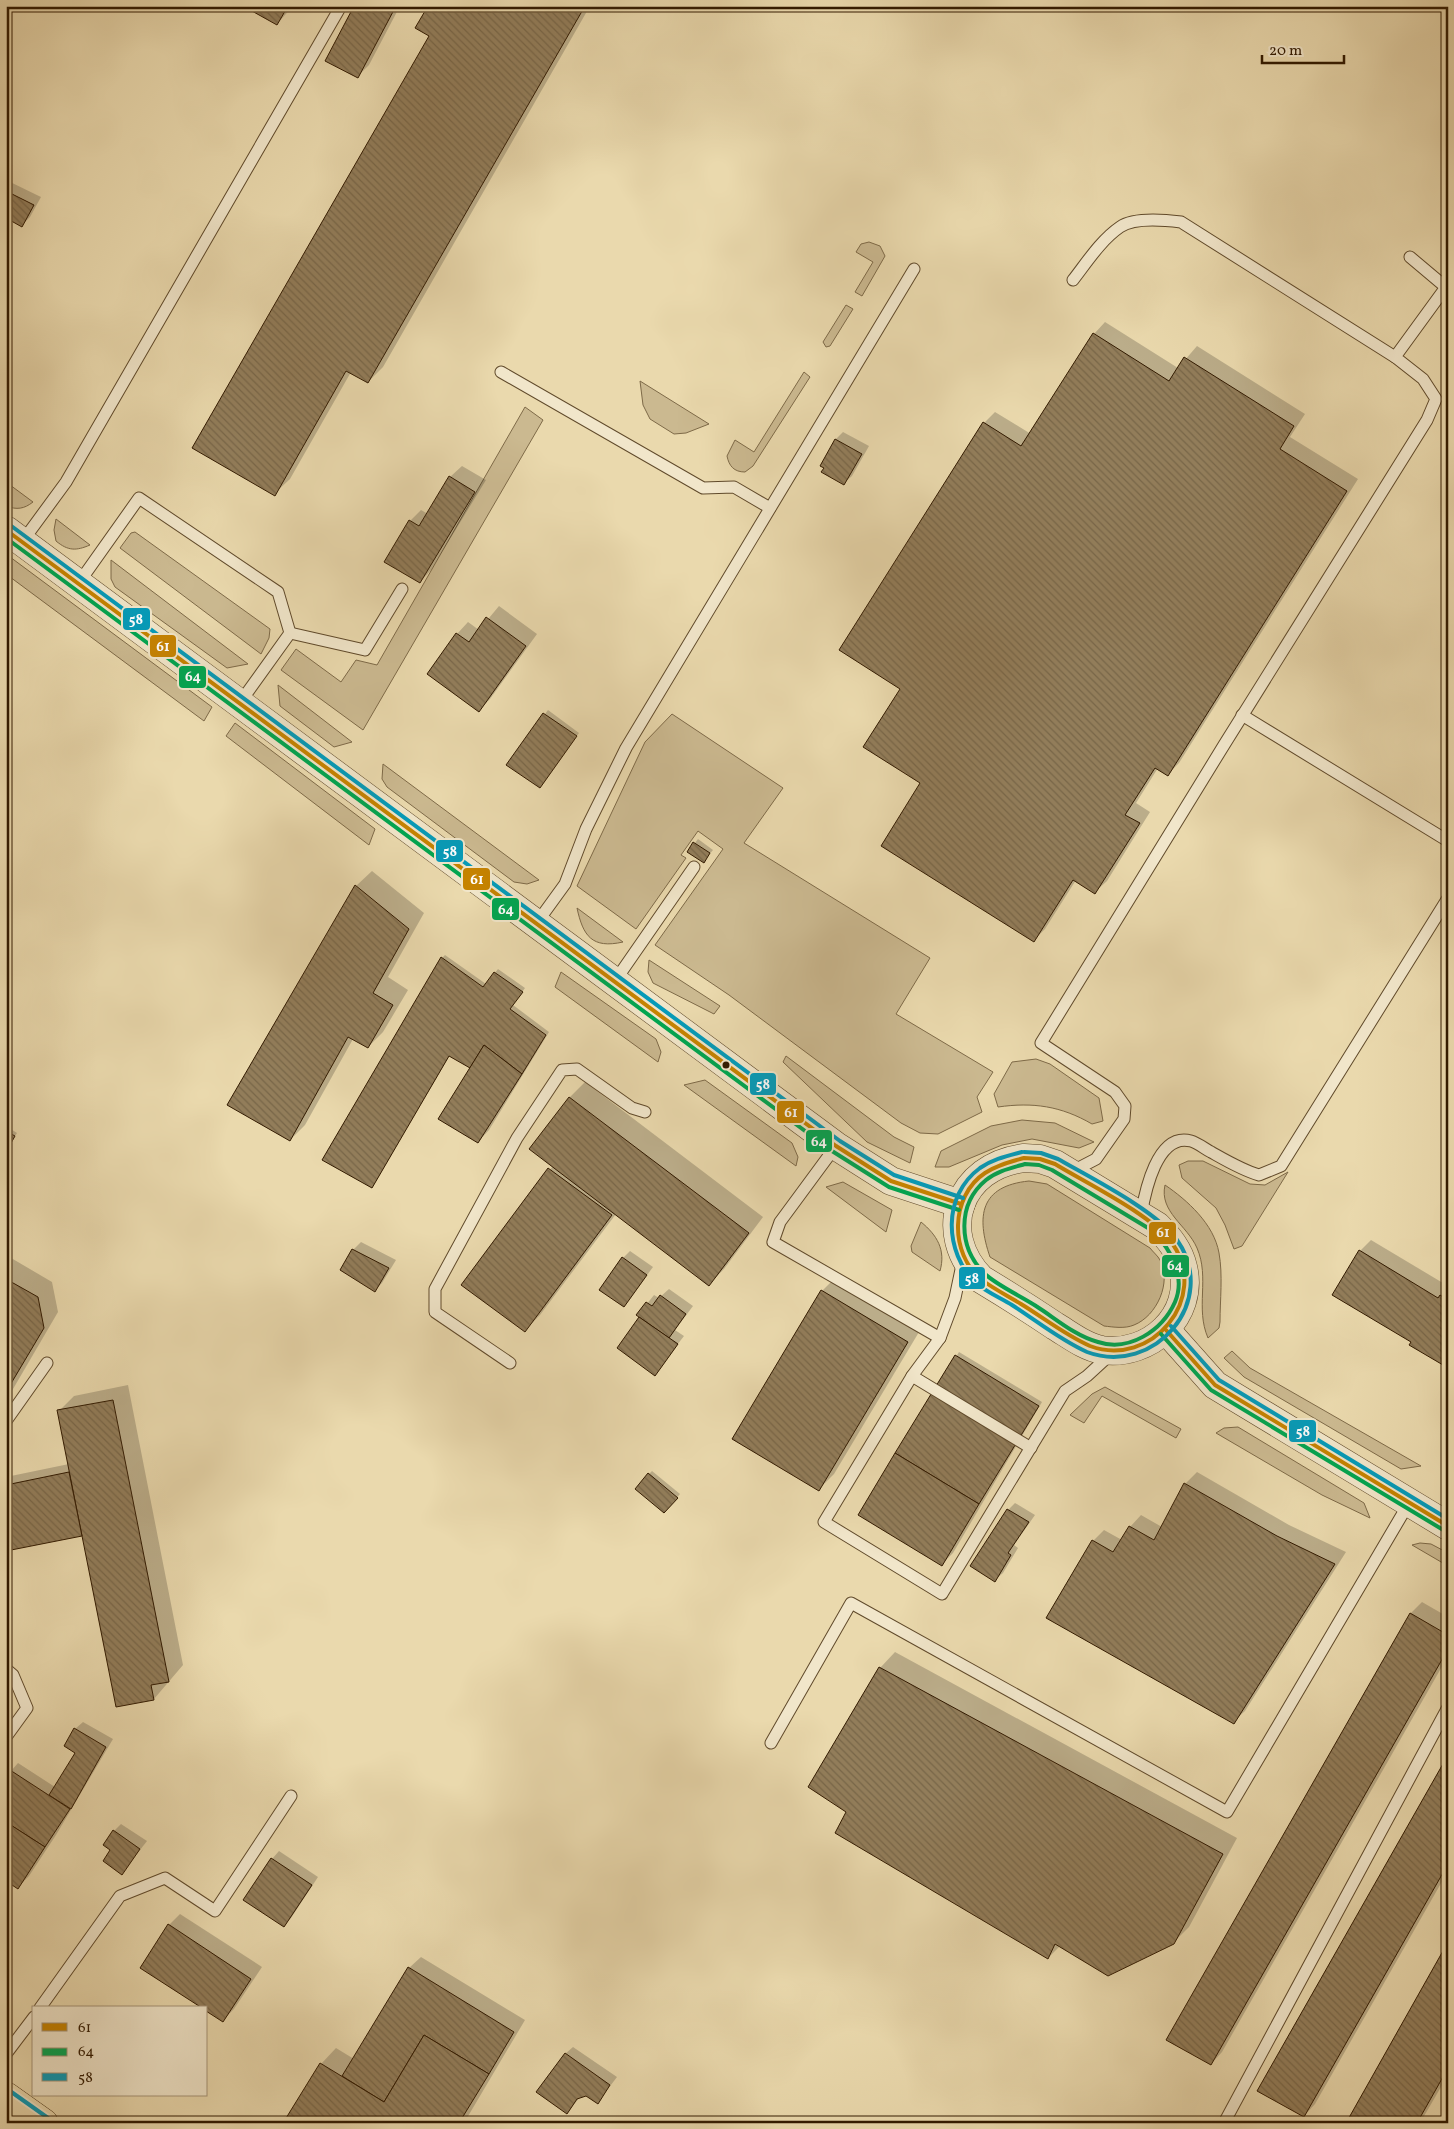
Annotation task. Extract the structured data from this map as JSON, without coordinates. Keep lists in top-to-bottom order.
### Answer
{
  "lines": ["transit line 58", "transit line 61", "transit line 64"],
  "legend": ["61", "64", "58"],
  "scale_bar": "20 m"
}
